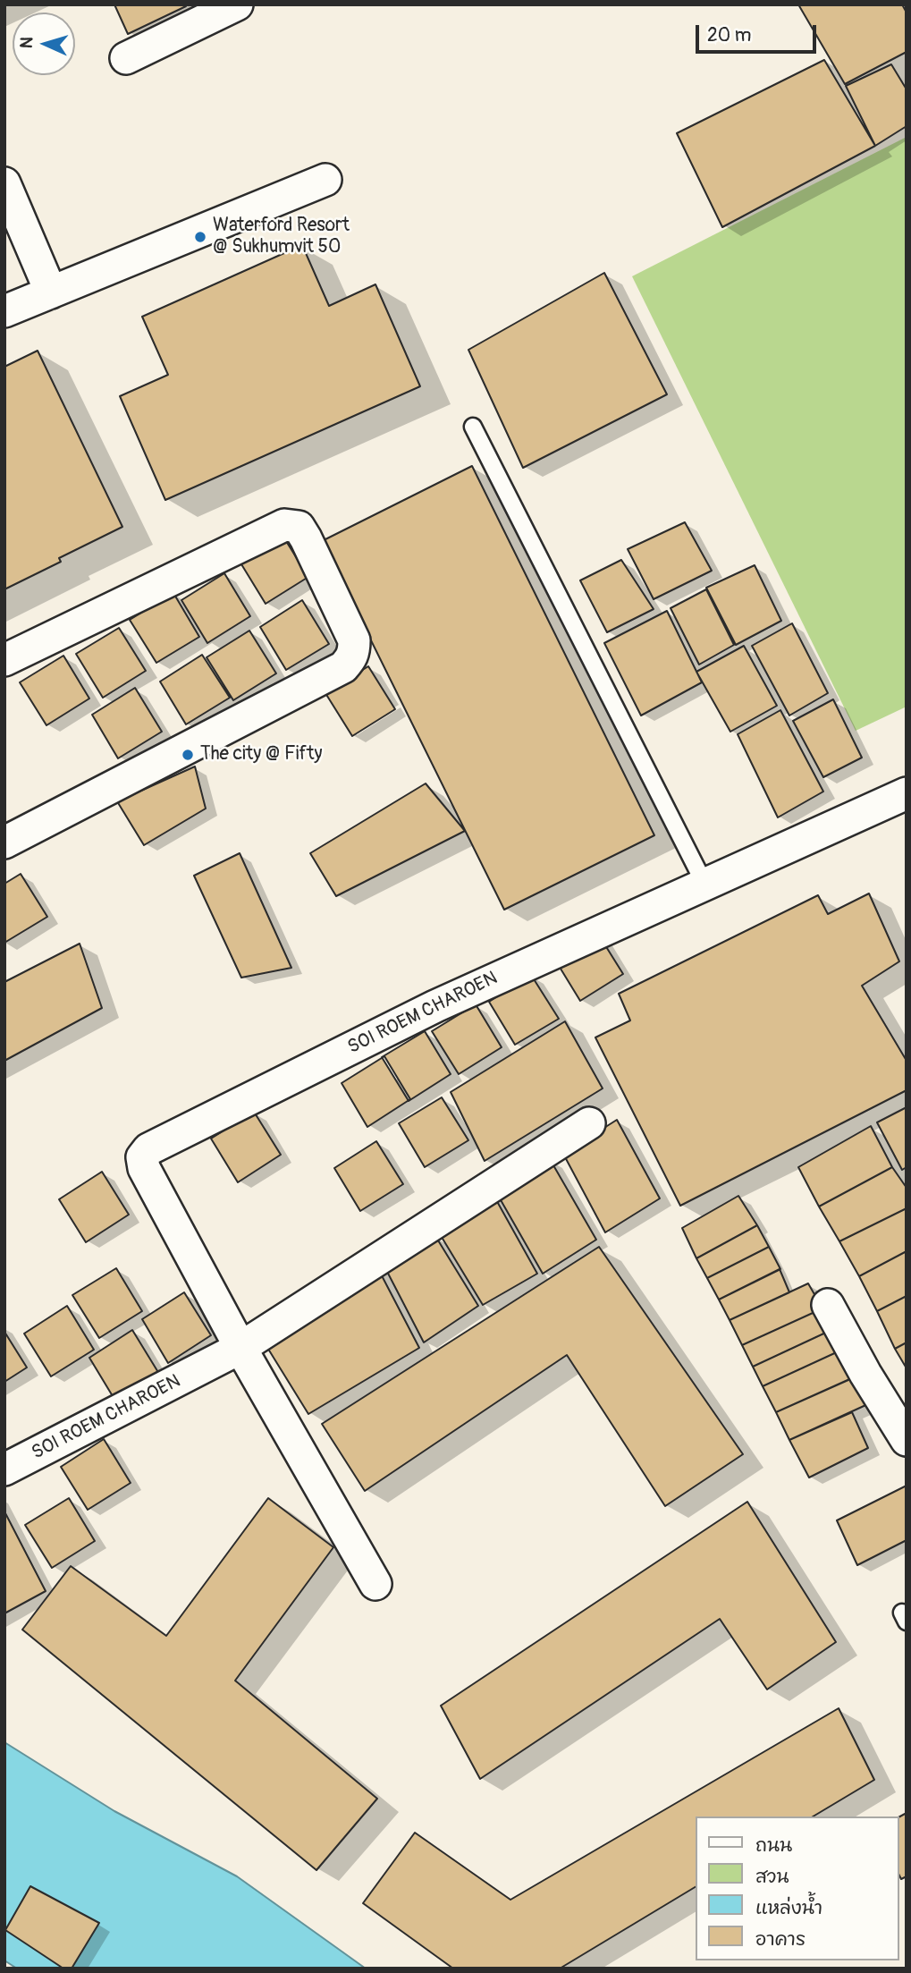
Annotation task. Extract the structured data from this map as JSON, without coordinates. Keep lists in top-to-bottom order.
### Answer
{
  "streets": {
    "street": ["SOI ROEM CHAROEN"]
  },
  "places": ["Waterford Resort @ Sukhumvit 50", "The city @ Fifty"],
  "legend": [
    "ถนน",
    "สวน",
    "แหล่งน้ำ",
    "อาคาร"
  ],
  "scale_bar": "20 m",
  "north": "left"
}
